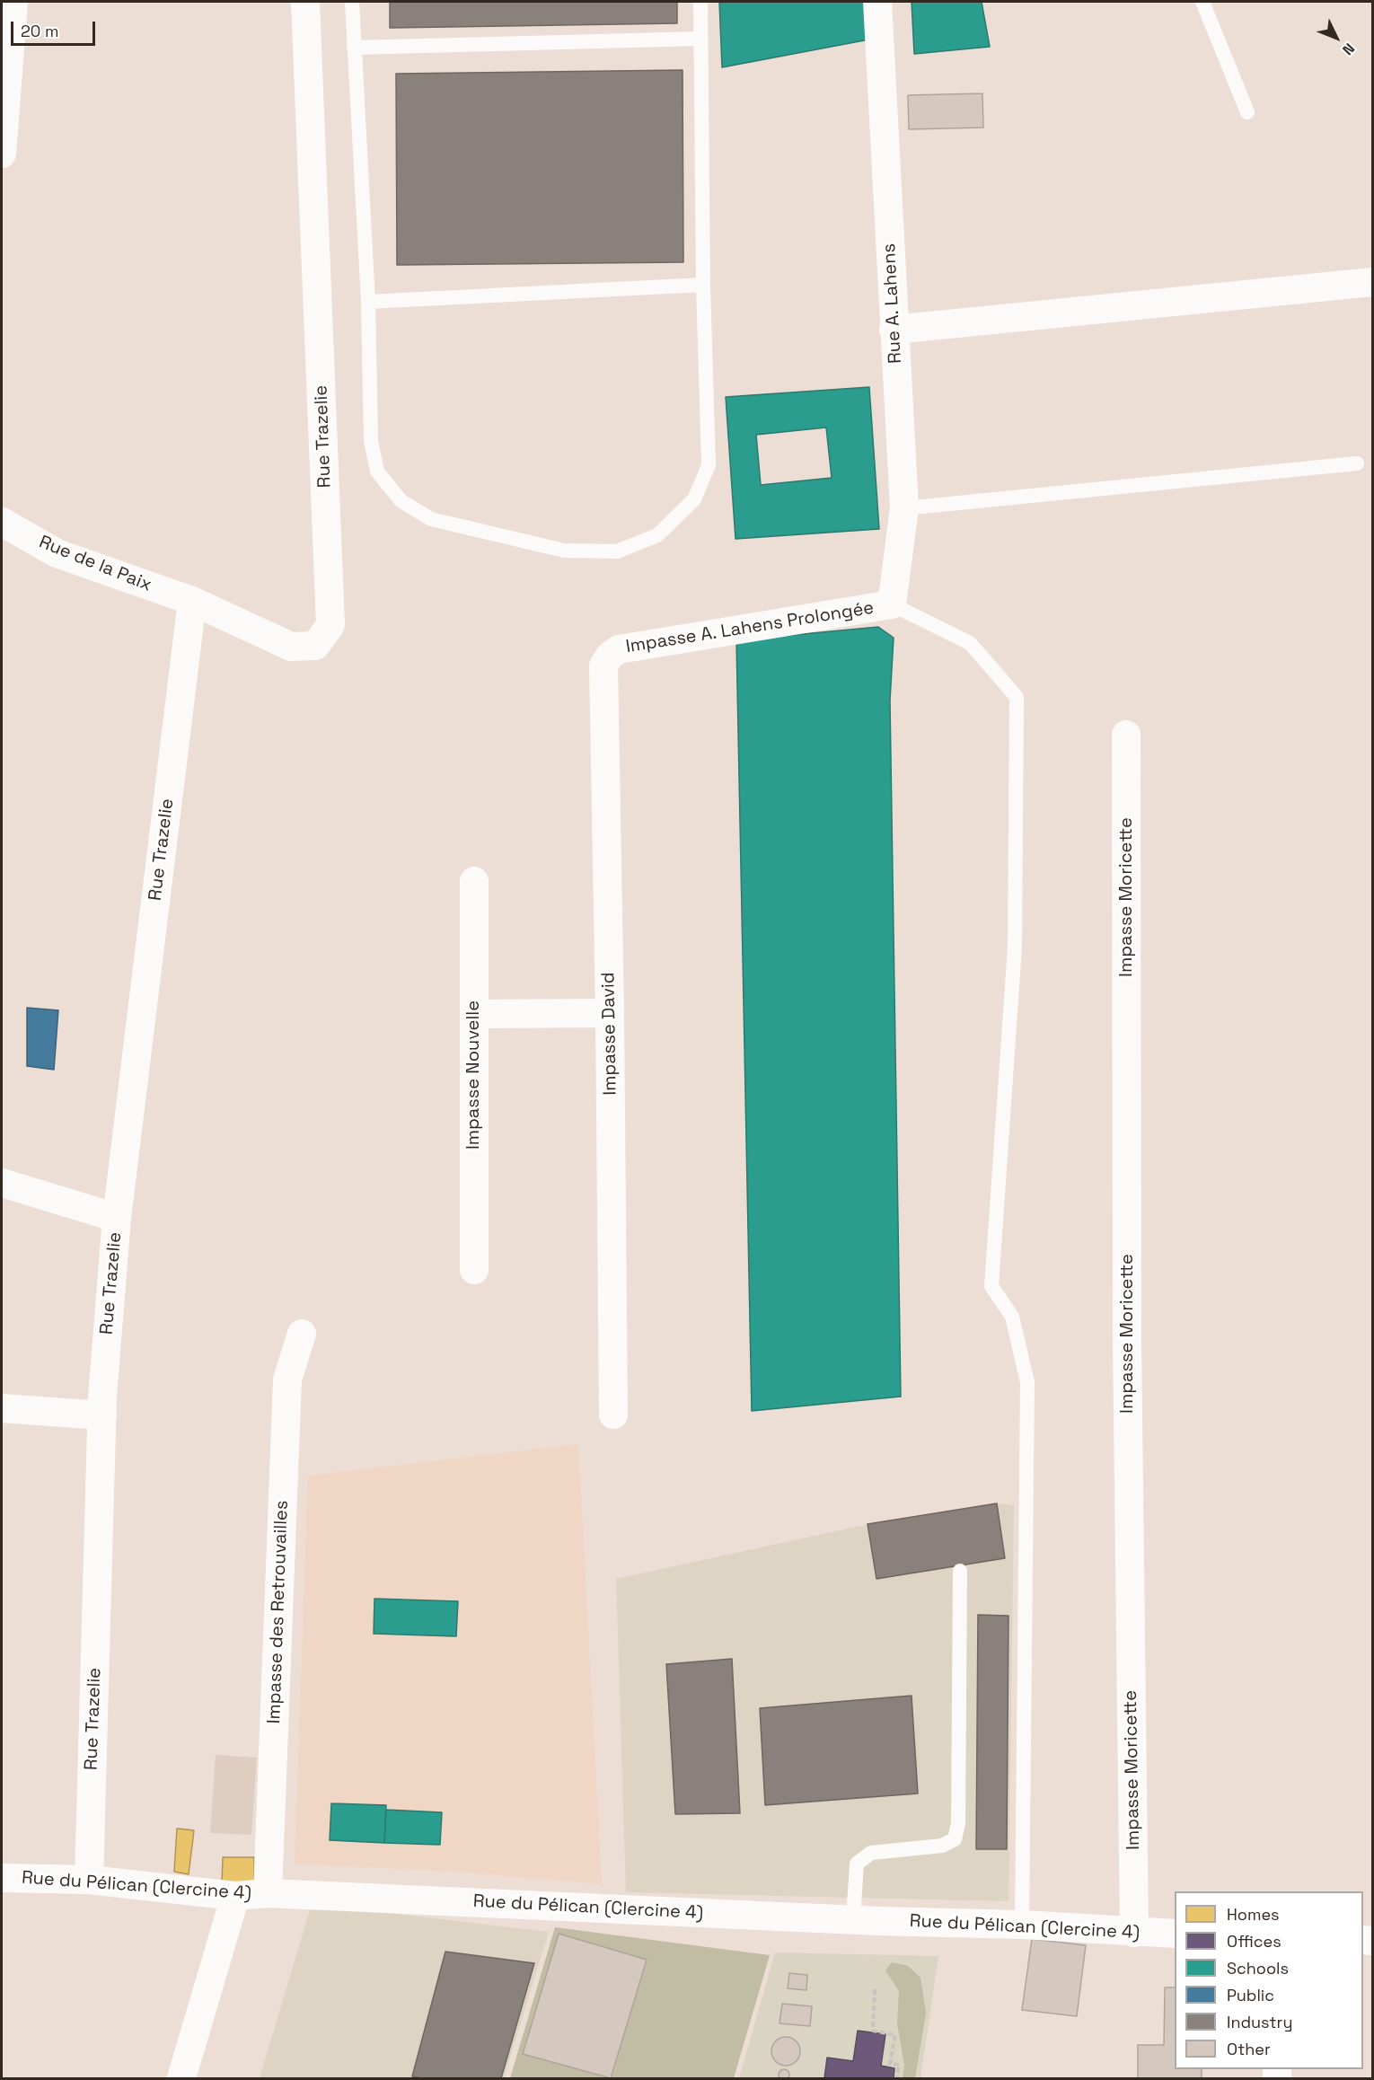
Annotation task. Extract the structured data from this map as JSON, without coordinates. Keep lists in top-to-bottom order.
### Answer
{
  "streets": {
    "street": [
      "Rue A. Lahens",
      "Rue Trazelie",
      "Rue de la Paix",
      "Impasse A. Lahens Prolongée",
      "Impasse Moricette",
      "Impasse David",
      "Impasse Nouvelle",
      "Impasse des Retrouvailles",
      "Rue du Pélican (Clercine 4)"
    ]
  },
  "crossings": [
    ["Rue A. Lahens", "Impasse A. Lahens Prolongée"],
    ["Rue Trazelie", "Rue de la Paix"],
    ["Rue Trazelie", "Rue du Pélican (Clercine 4)"],
    ["Impasse A. Lahens Prolongée", "Impasse David"],
    ["Impasse Moricette", "Rue du Pélican (Clercine 4)"],
    ["Impasse des Retrouvailles", "Rue du Pélican (Clercine 4)"]
  ],
  "legend": [
    "Homes",
    "Offices",
    "Schools",
    "Public",
    "Industry",
    "Other"
  ],
  "scale_bar": "20 m",
  "north": "bottom right"
}
